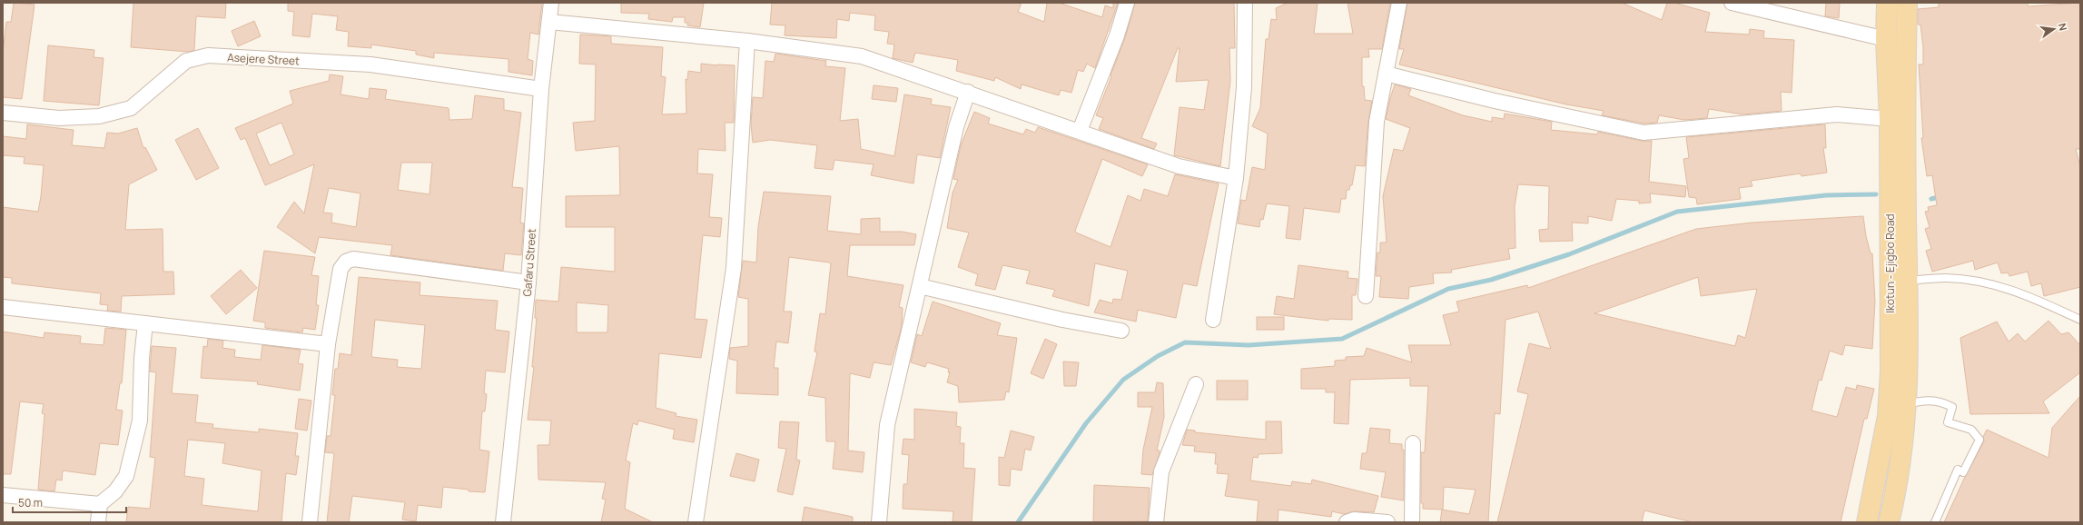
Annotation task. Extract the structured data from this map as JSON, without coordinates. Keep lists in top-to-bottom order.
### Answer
{
  "streets": {
    "main road": ["Ikotun - Ejigbo Road"],
    "street": ["Asejere Street", "Gafaru Street"]
  },
  "crossings": [
    ["Asejere Street", "Gafaru Street"]
  ],
  "scale_bar": "50 m",
  "north": "right"
}
